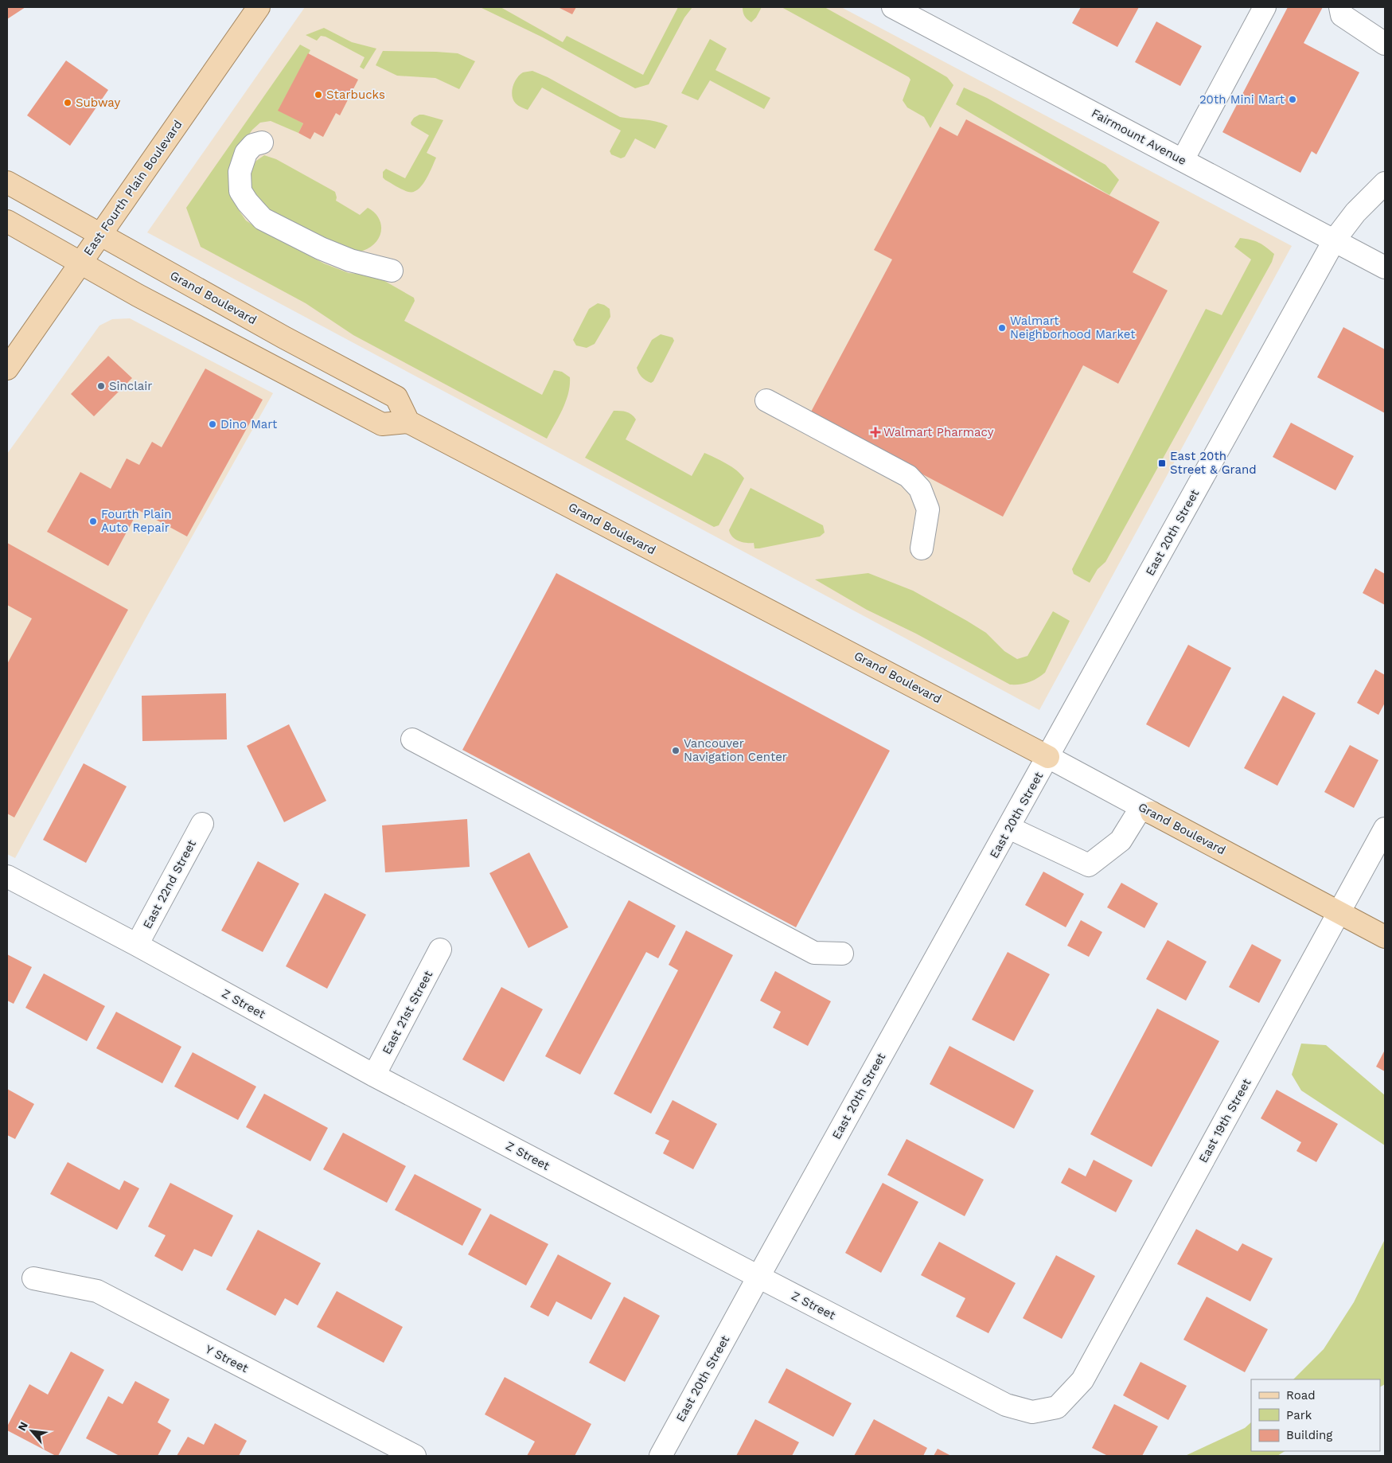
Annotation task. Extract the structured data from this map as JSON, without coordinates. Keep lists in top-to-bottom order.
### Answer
{
  "streets": {
    "main road": ["East Fourth Plain Boulevard", "Grand Boulevard"],
    "street": [
      "Fairmount Avenue",
      "East 20th Street",
      "East 22nd Street",
      "Z Street",
      "East 21st Street",
      "East 19th Street",
      "Y Street"
    ]
  },
  "crossings": [
    ["Fairmount Avenue", "East 20th Street"],
    ["East Fourth Plain Boulevard", "Grand Boulevard"],
    ["Grand Boulevard", "East 20th Street"],
    ["Grand Boulevard", "East 19th Street"],
    ["East 20th Street", "Z Street"],
    ["East 22nd Street", "Z Street"],
    ["Z Street", "East 21st Street"],
    ["Z Street", "East 19th Street"]
  ],
  "places": {
    "other": [
      "Starbucks",
      "20th Mini Mart",
      "Subway",
      "Walmart Neighborhood Market",
      "Sinclair",
      "Dino Mart",
      "Fourth Plain Auto Repair",
      "Vancouver Navigation Center"
    ],
    "health": ["Walmart Pharmacy"],
    "transit": ["East 20th Street & Grand"]
  },
  "legend": ["Road", "Park", "Building"],
  "north": "top left"
}
